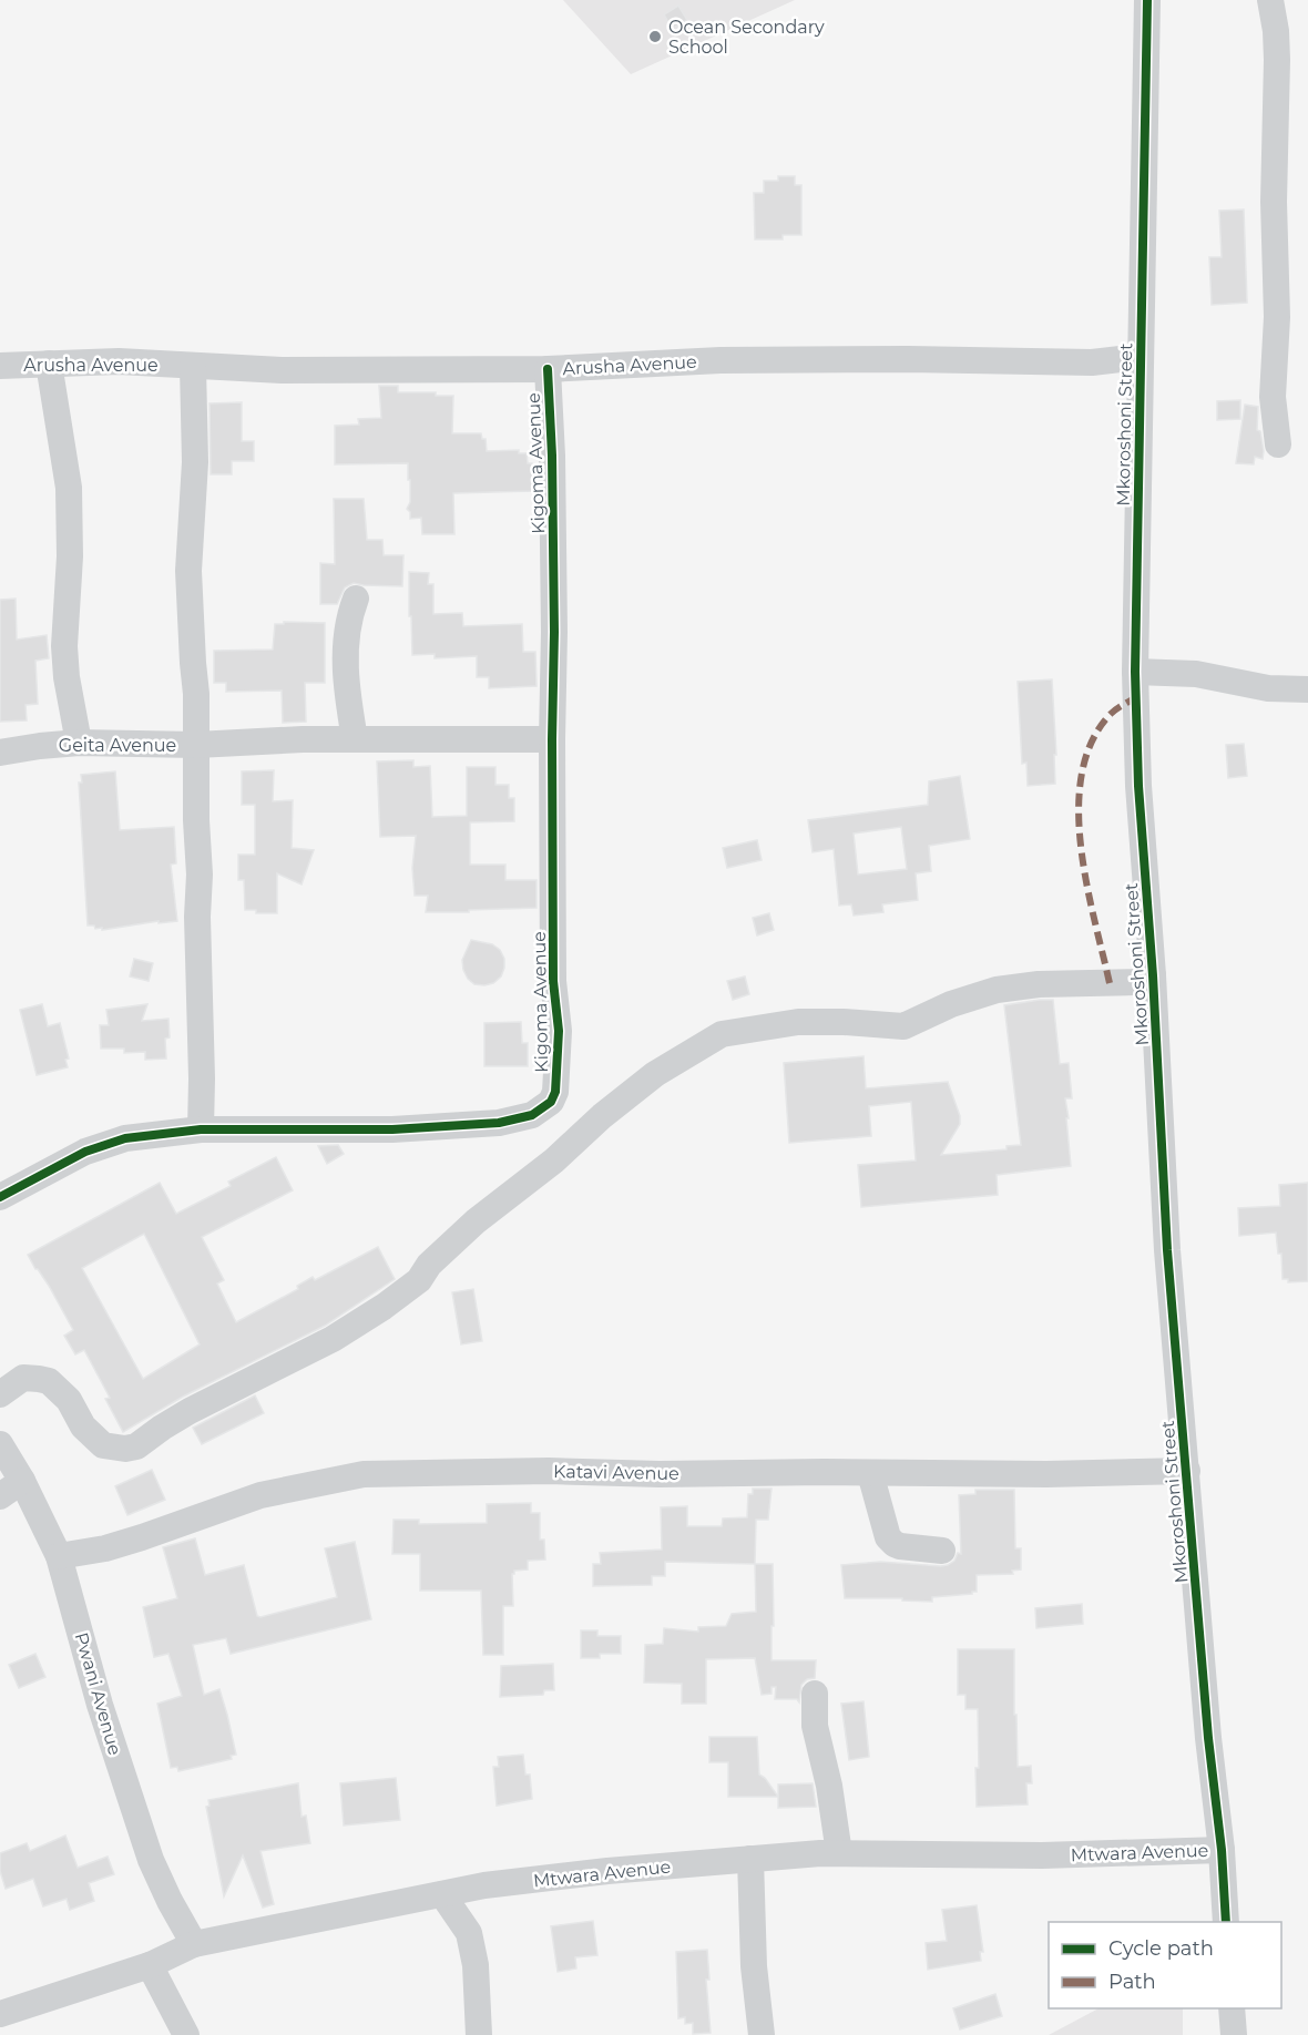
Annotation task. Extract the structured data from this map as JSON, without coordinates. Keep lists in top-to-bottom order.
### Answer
{
  "streets": {
    "street": [
      "Arusha Avenue",
      "Mkoroshoni Street",
      "Kigoma Avenue",
      "Geita Avenue",
      "Katavi Avenue",
      "Pwani Avenue",
      "Mtwara Avenue"
    ]
  },
  "crossings": [
    ["Arusha Avenue", "Mkoroshoni Street"],
    ["Arusha Avenue", "Kigoma Avenue"],
    ["Mkoroshoni Street", "Katavi Avenue"],
    ["Mkoroshoni Street", "Mtwara Avenue"],
    ["Kigoma Avenue", "Geita Avenue"],
    ["Katavi Avenue", "Pwani Avenue"],
    ["Pwani Avenue", "Mtwara Avenue"]
  ],
  "places": ["Ocean Secondary School"],
  "legend": ["Cycle path", "Path"]
}
